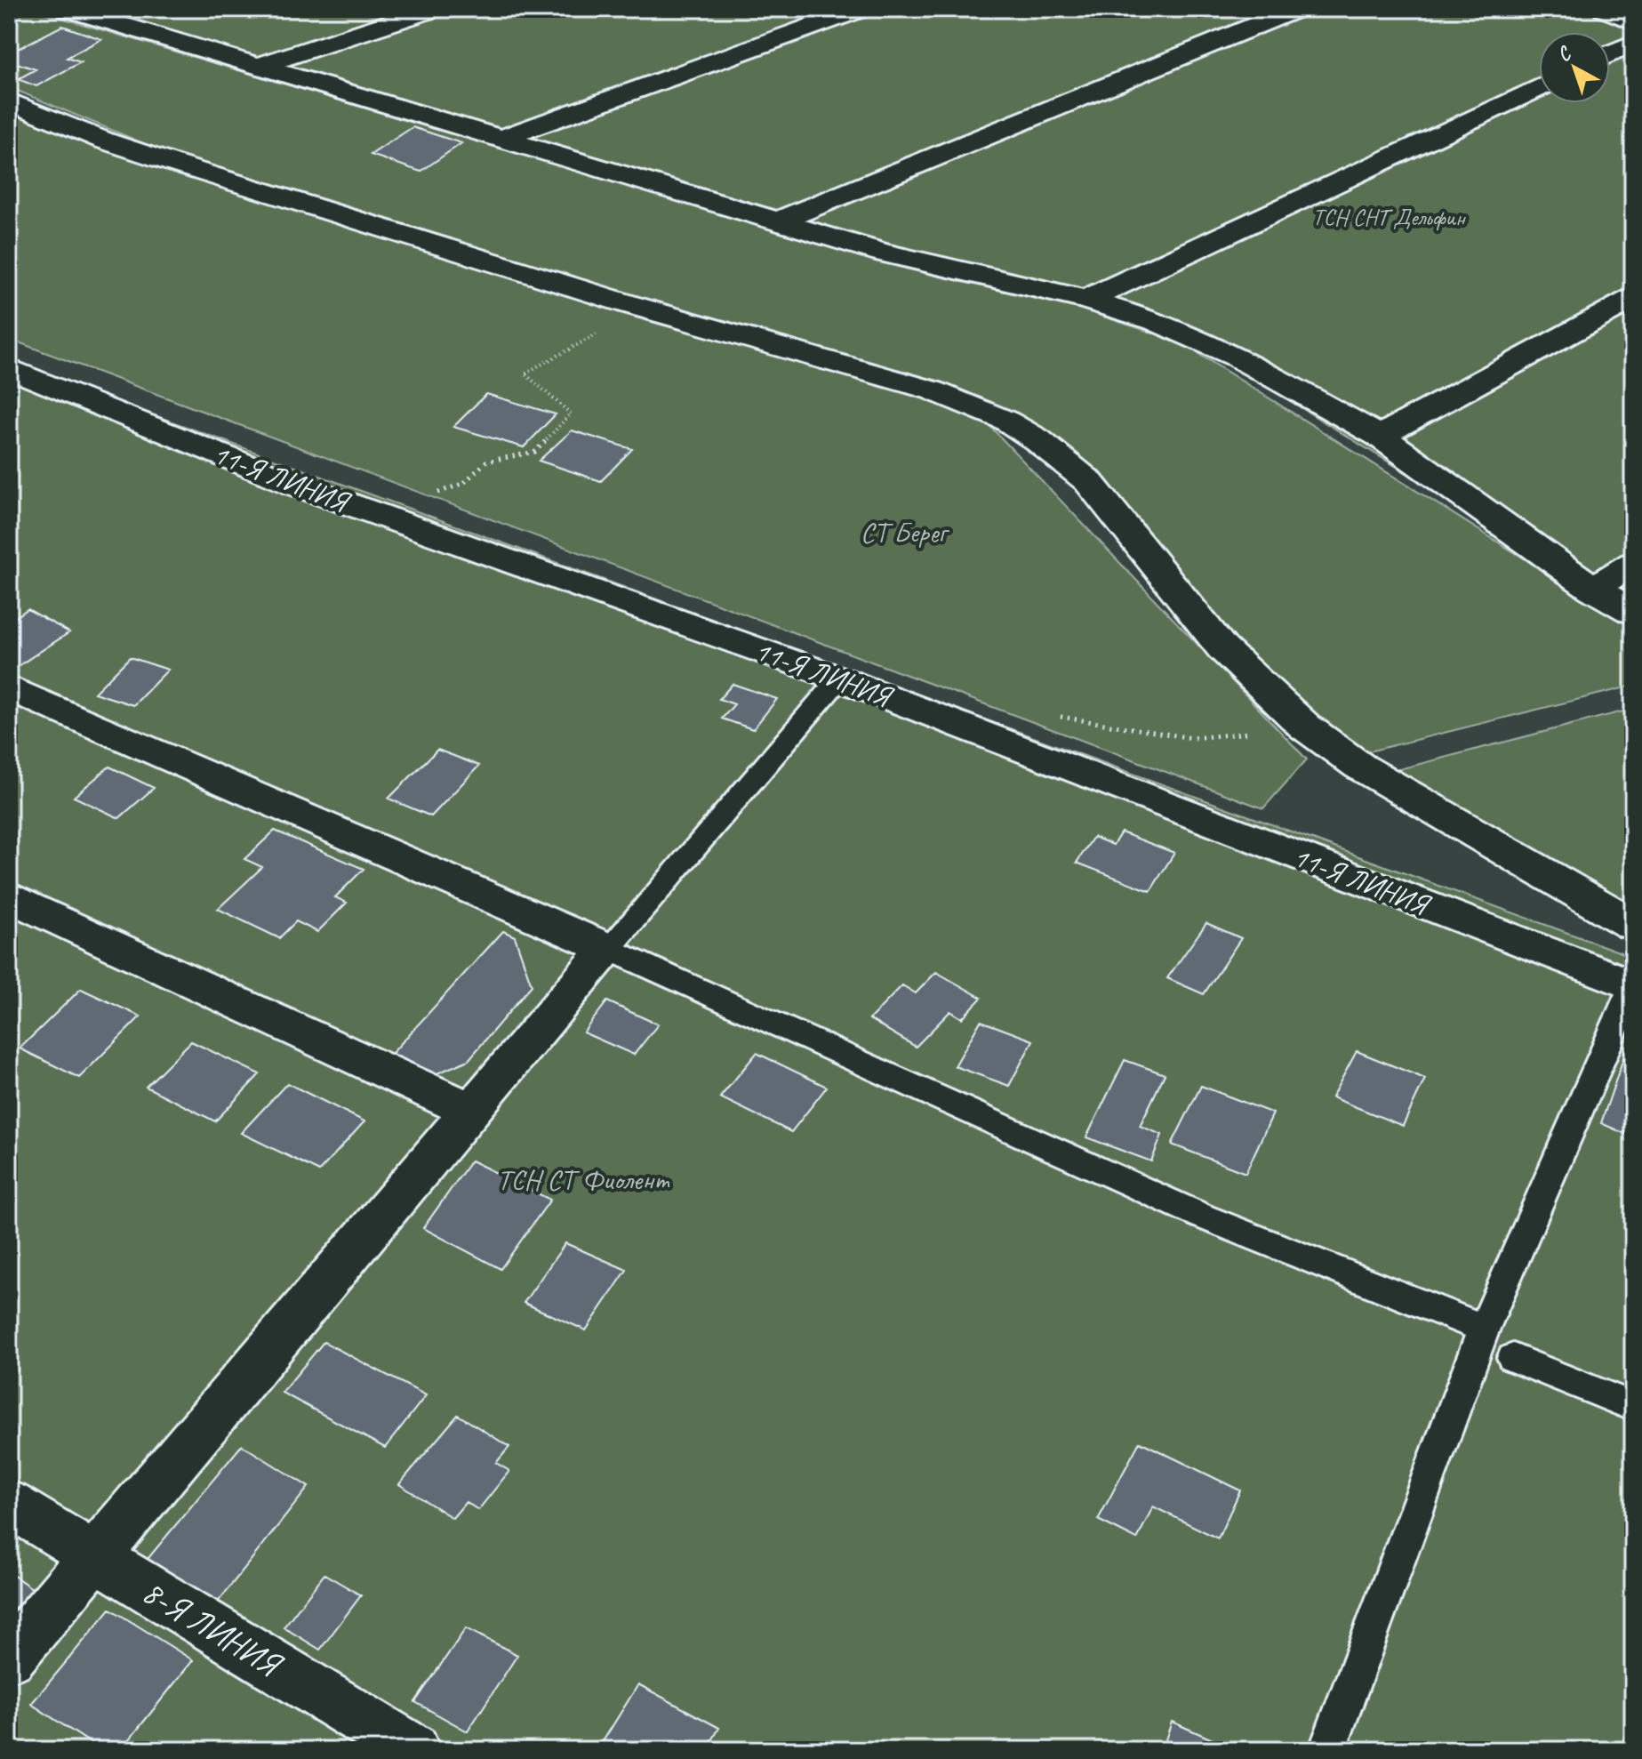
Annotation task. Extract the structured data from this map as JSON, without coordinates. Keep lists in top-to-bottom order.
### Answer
{
  "streets": {
    "street": ["11-Я ЛИНИЯ", "8-Я ЛИНИЯ"]
  },
  "parks": ["ТСН СНТ Дельфин", "СТ Берег", "ТСН СТ Фиолент"],
  "north": "top left"
}
